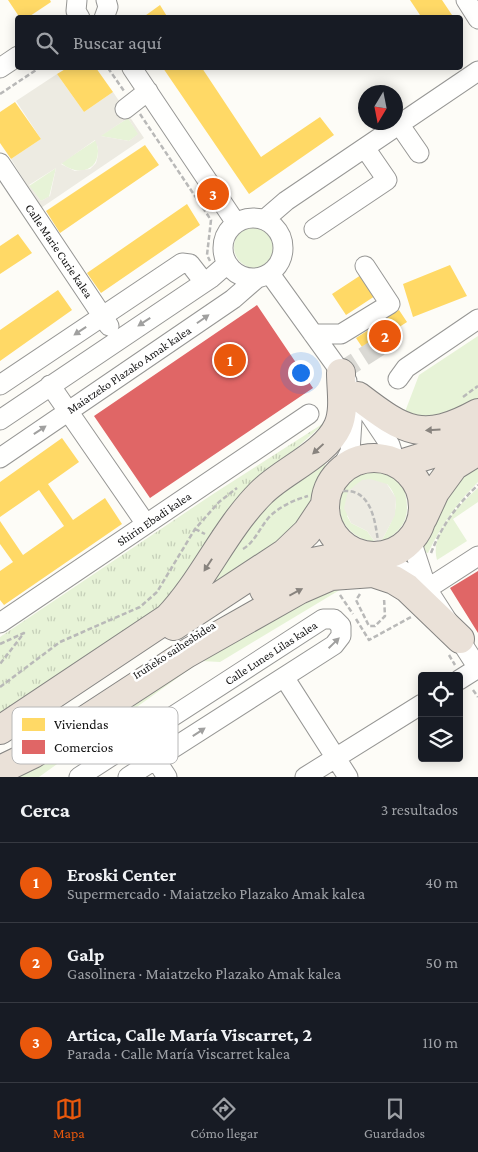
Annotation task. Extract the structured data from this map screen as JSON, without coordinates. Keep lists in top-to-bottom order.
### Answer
{
  "streets": {
    "highway": ["Iruñeko saihesbidea"],
    "street": [
      "Calle Marie Curie kalea",
      "Maiatzeko Plazako Amak kalea",
      "Shirin Ebadi kalea",
      "Calle Lunes Lilas kalea"
    ]
  },
  "legend": ["Viviendas", "Comercios"],
  "north": "bottom",
  "page": {
    "search": "Buscar aquí",
    "pins": ["3", "2", "1"],
    "heading": ["Cerca", "3 resultados"],
    "list": [
      {
        "mark": "1",
        "name": "Eroski Center",
        "note": "Supermercado · Maiatzeko Plazako Amak kalea",
        "value": "40 m"
      },
      {
        "mark": "2",
        "name": "Galp",
        "note": "Gasolinera · Maiatzeko Plazako Amak kalea",
        "value": "50 m"
      },
      {
        "mark": "3",
        "name": "Artica, Calle María Viscarret, 2",
        "note": "Parada · Calle María Viscarret kalea",
        "value": "110 m"
      }
    ],
    "nav": ["Mapa", "Cómo llegar", "Guardados"]
  }
}
